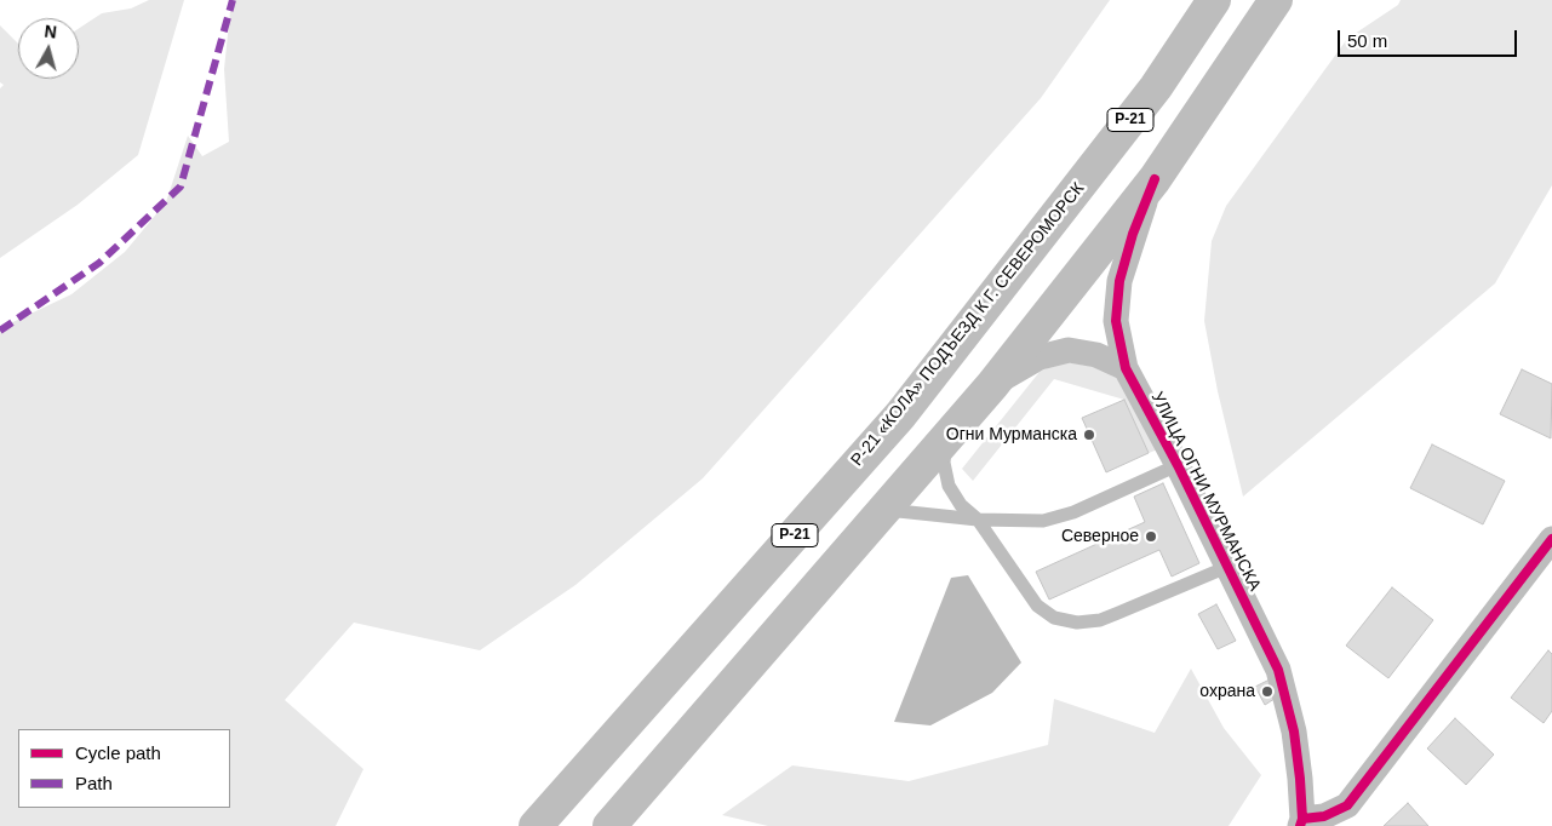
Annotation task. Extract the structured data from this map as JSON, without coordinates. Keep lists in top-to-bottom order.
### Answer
{
  "streets": {
    "main road": ["Р-21", "Р-21 «КОЛА» ПОДЪЕЗД К Г. СЕВЕРОМОРСК"],
    "street": ["УЛИЦА ОГНИ МУРМАНСКА"]
  },
  "places": ["Огни Мурманска", "Северное", "охрана"],
  "legend": ["Cycle path", "Path"],
  "scale_bar": "50 m",
  "north": "top"
}
